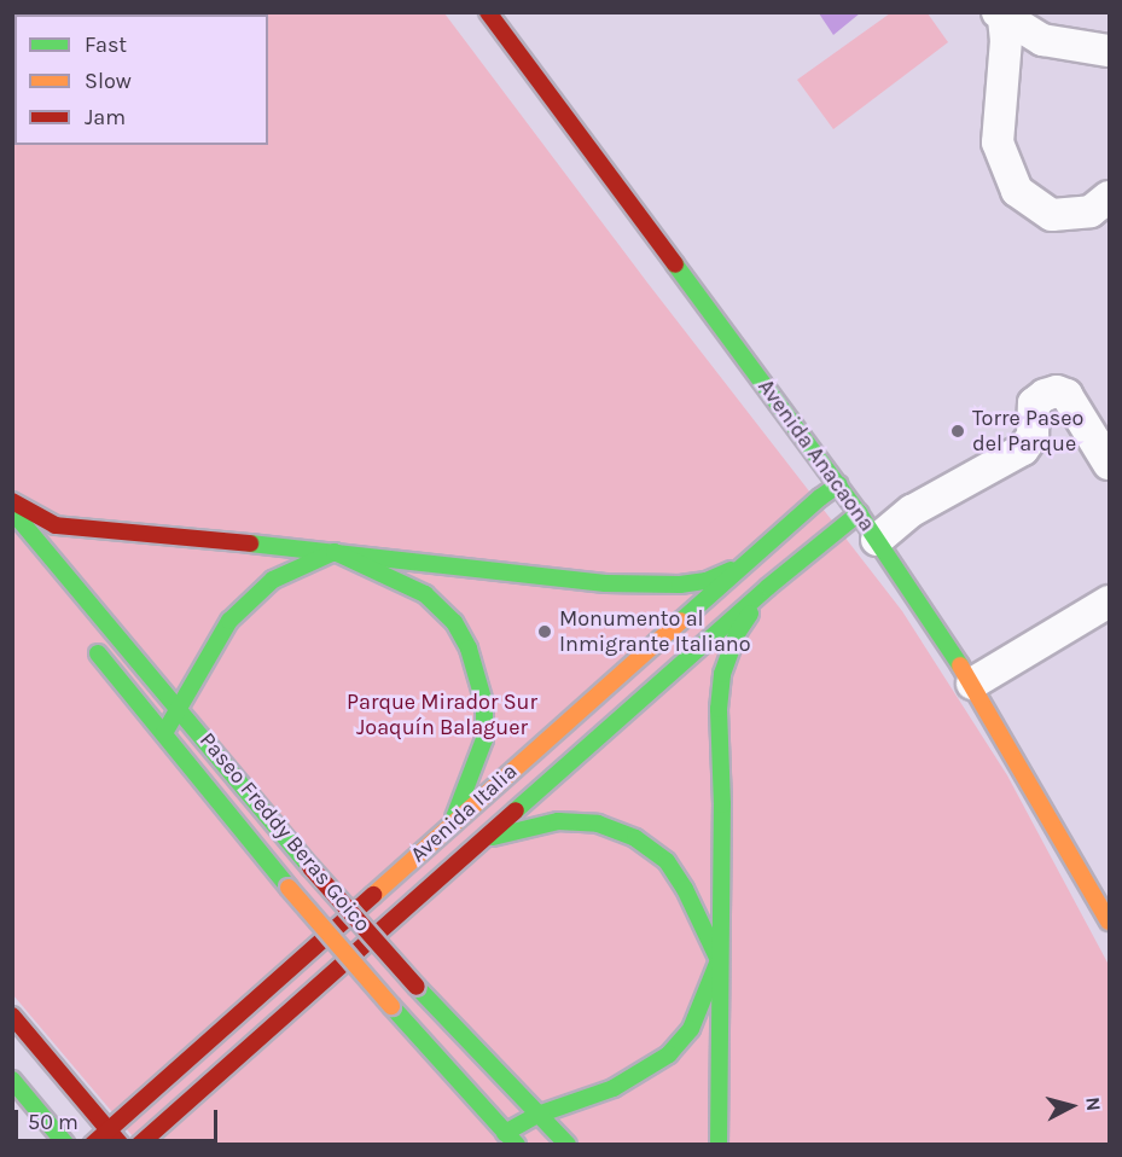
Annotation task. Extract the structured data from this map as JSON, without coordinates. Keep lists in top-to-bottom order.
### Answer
{
  "streets": {
    "street": ["Avenida Anacaona", "Avenida Italia", "Paseo Freddy Beras Goico"]
  },
  "crossings": [
    ["Avenida Anacaona", "Avenida Italia"]
  ],
  "parks": ["Parque Mirador Sur Joaquín Balaguer"],
  "places": ["Torre Paseo del Parque", "Monumento al Inmigrante Italiano"],
  "legend": ["Fast", "Slow", "Jam"],
  "scale_bar": "50 m",
  "north": "right"
}
